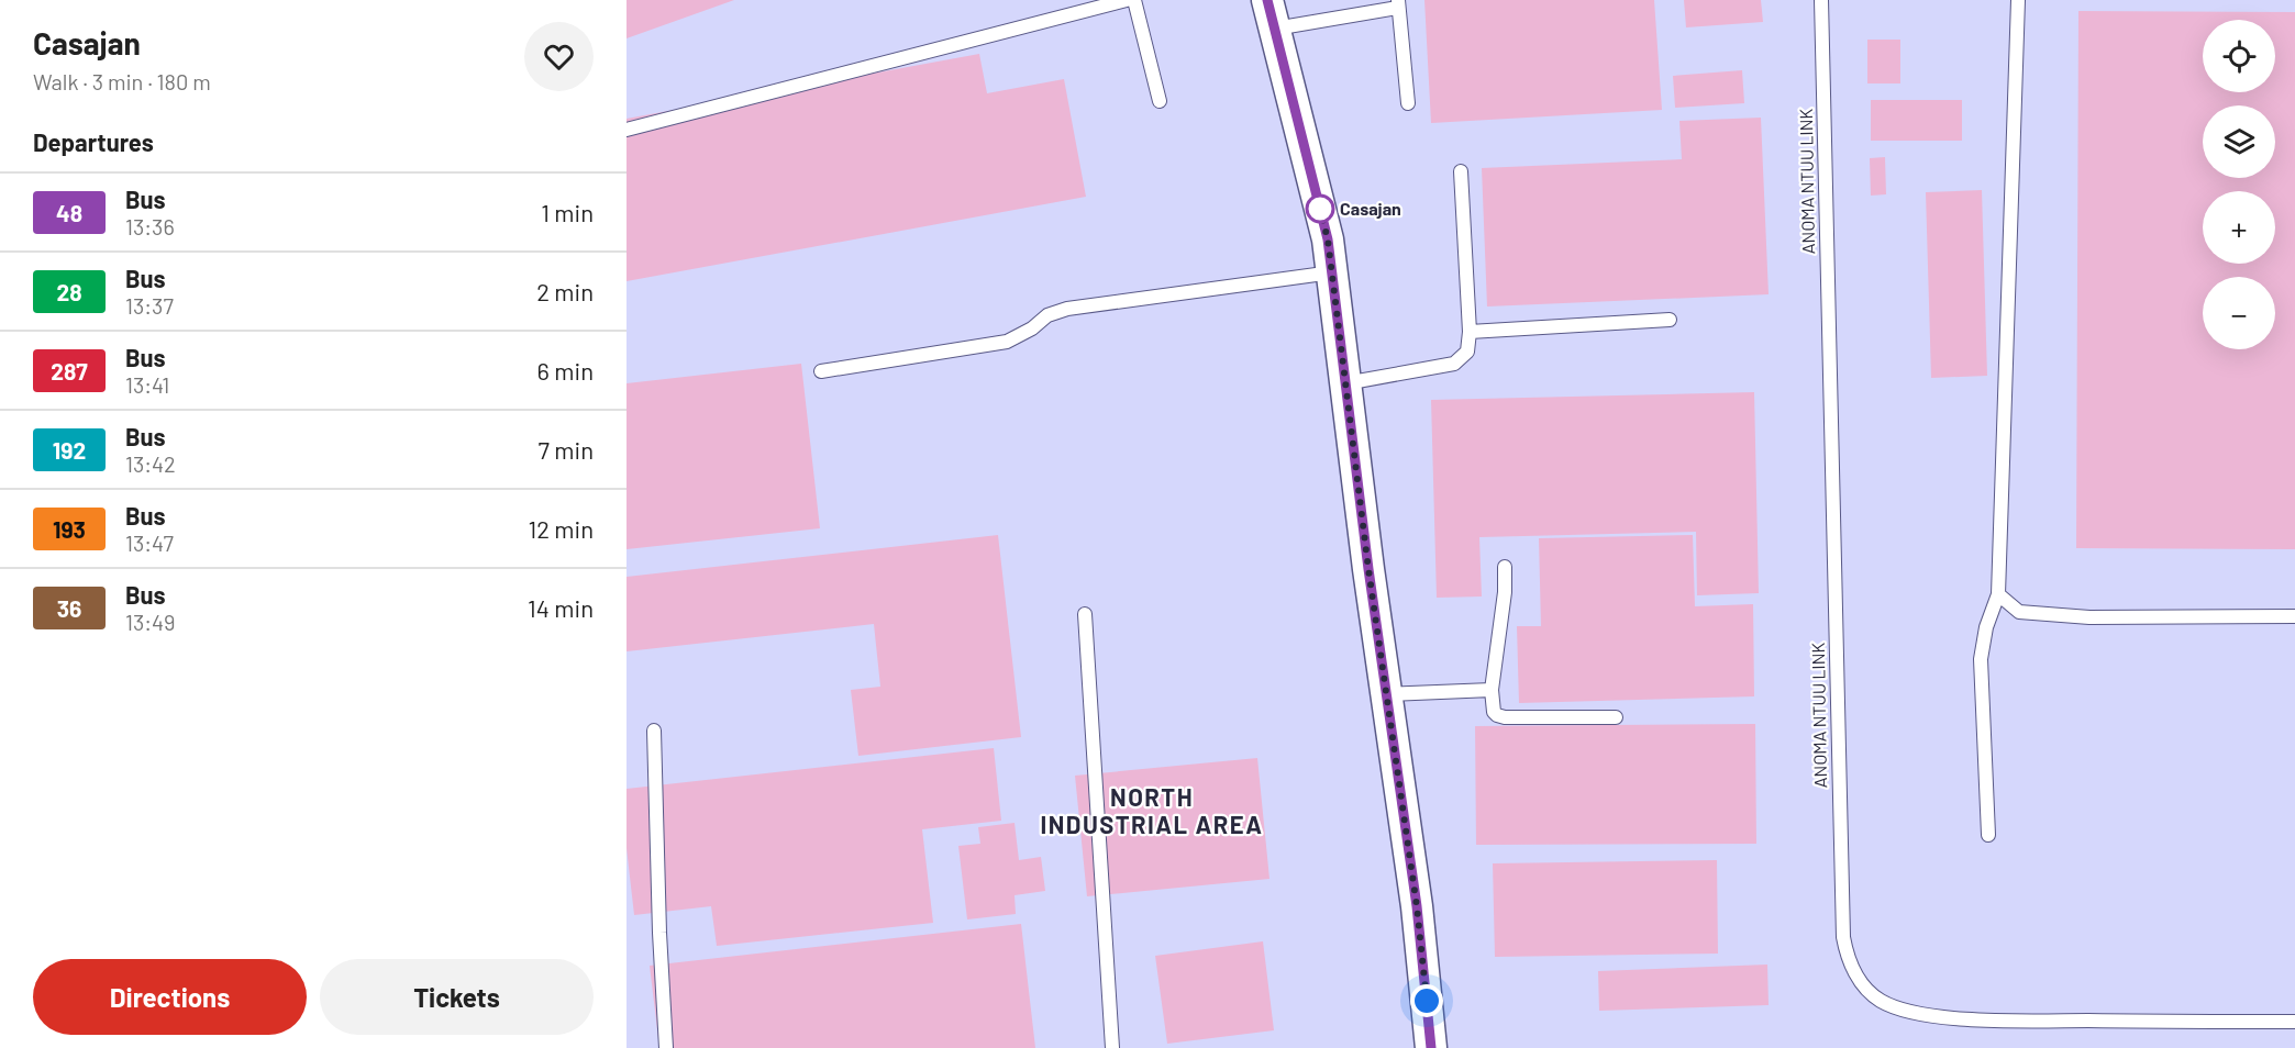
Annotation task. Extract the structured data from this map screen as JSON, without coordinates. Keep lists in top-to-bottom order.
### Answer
{
  "streets": {
    "lane": ["ANOMA NTUU LINK"]
  },
  "districts": ["NORTH INDUSTRIAL AREA"],
  "places": ["Casajan"],
  "lines": ["bus line 48"],
  "page": {
    "heading": [
      ["Casajan", "Walk · 3 min · 180 m"],
      "Departures"
    ],
    "map_buttons": ["+", "−"],
    "list": [
      {
        "mark": "48",
        "name": "Bus",
        "note": "13:36",
        "value": "1 min"
      },
      {
        "mark": "28",
        "name": "Bus",
        "note": "13:37",
        "value": "2 min"
      },
      {
        "mark": "287",
        "name": "Bus",
        "note": "13:41",
        "value": "6 min"
      },
      {
        "mark": "192",
        "name": "Bus",
        "note": "13:42",
        "value": "7 min"
      },
      {
        "mark": "193",
        "name": "Bus",
        "note": "13:47",
        "value": "12 min"
      },
      {
        "mark": "36",
        "name": "Bus",
        "note": "13:49",
        "value": "14 min"
      }
    ],
    "buttons": ["Directions", "Tickets"]
  }
}
